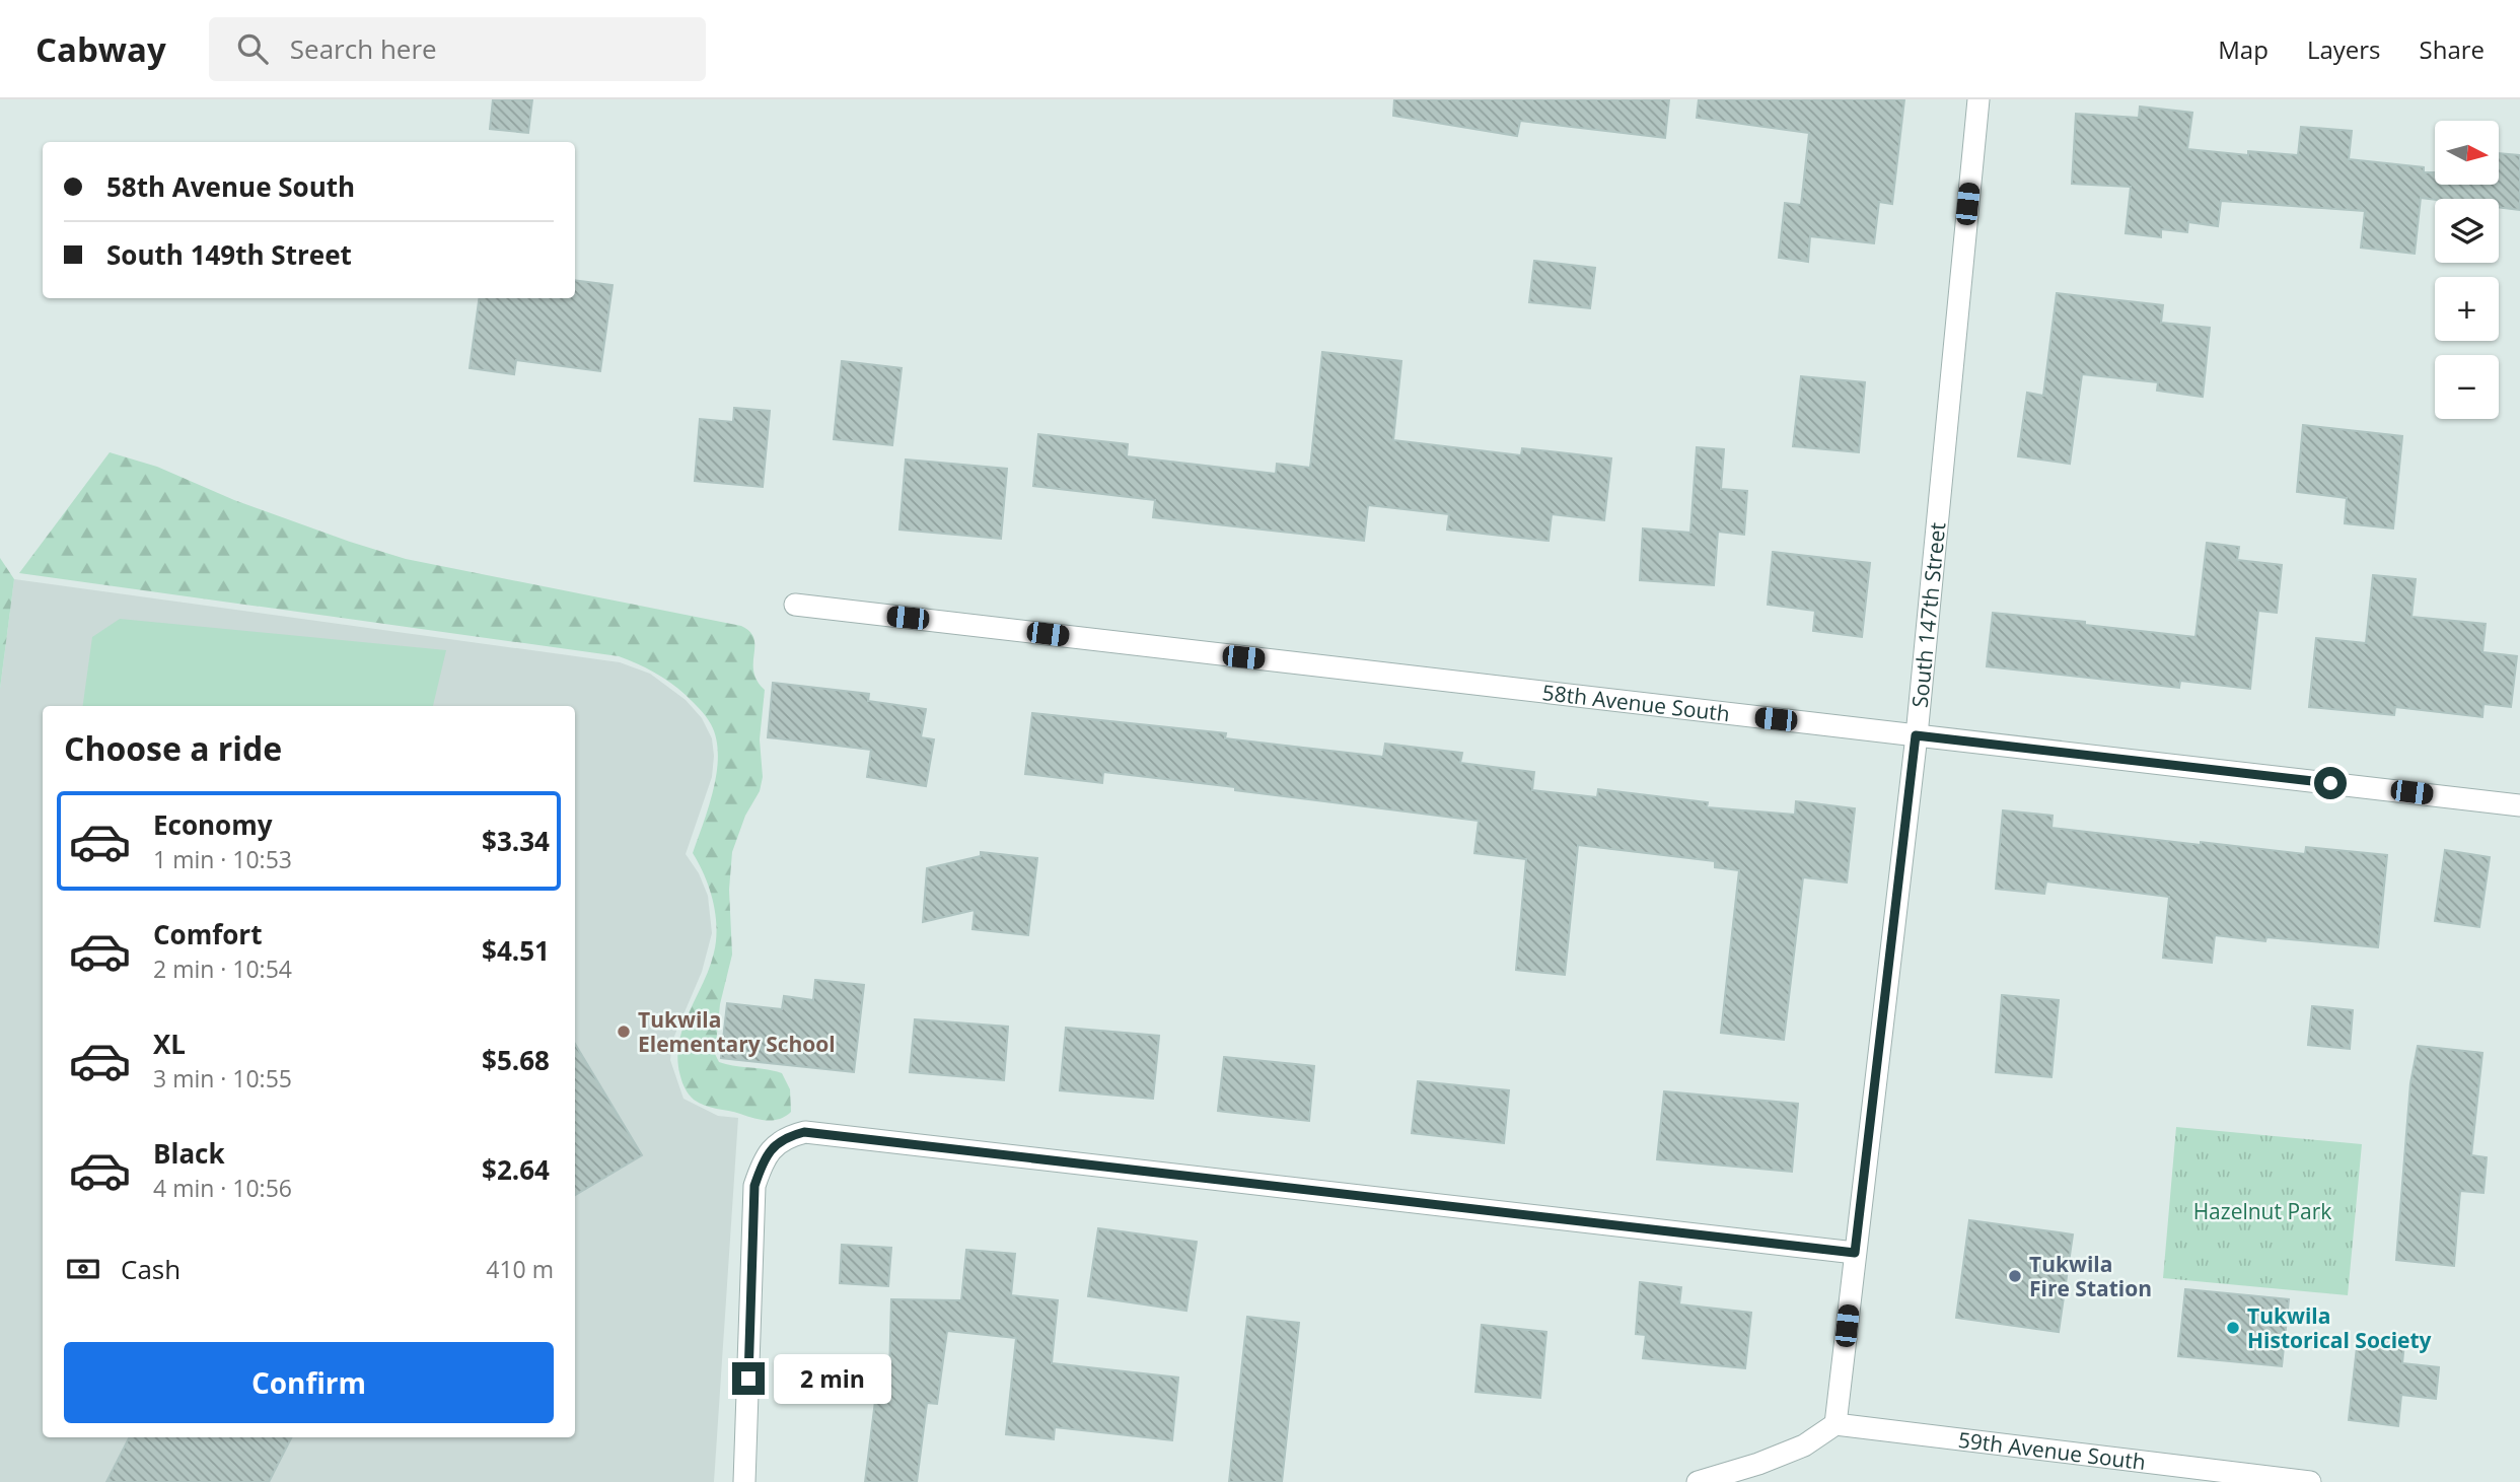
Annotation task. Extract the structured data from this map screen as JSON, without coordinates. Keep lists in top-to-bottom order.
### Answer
{
  "streets": {
    "street": ["South 147th Street", "58th Avenue South", "59th Avenue South"]
  },
  "crossings": [
    ["South 147th Street", "58th Avenue South"],
    ["South 147th Street", "59th Avenue South"]
  ],
  "parks": ["Hazelnut Park"],
  "places": ["Tukwila Elementary School", "Tukwila Fire Station", "Tukwila Historical Society"],
  "north": "right",
  "page": {
    "header": "Cabway",
    "search": "Search here",
    "nav": ["Map", "Layers", "Share"],
    "map_buttons": ["+", "−"],
    "banner": ["58th Avenue South", "South 149th Street"],
    "heading": "Choose a ride",
    "list": [
      {
        "name": "Economy",
        "note": "1 min · 10:53",
        "value": "$3.34"
      },
      {
        "name": "Comfort",
        "note": "2 min · 10:54",
        "value": "$4.51"
      },
      {
        "name": "XL",
        "note": "3 min · 10:55",
        "value": "$5.68"
      },
      {
        "name": "Black",
        "note": "4 min · 10:56",
        "value": "$2.64"
      }
    ],
    "pay": ["Cash", "410 m"],
    "buttons": "Confirm",
    "bubble": "2 min"
  }
}
